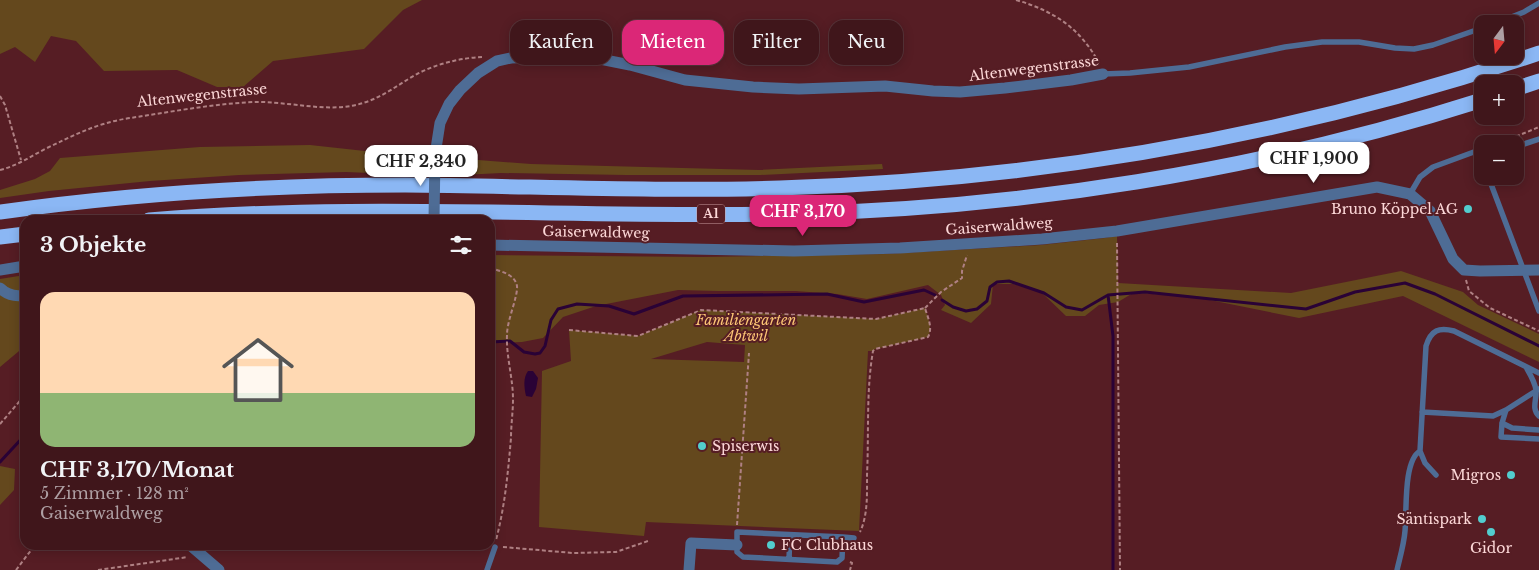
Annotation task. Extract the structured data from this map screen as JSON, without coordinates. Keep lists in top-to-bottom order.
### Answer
{
  "streets": {
    "highway": ["A1"],
    "street": ["Altenwegenstrasse", "Gaiserwaldweg"]
  },
  "parks": ["Familiengarten Abtwil"],
  "places": [
    "Bruno Köppel AG",
    "Spiserwis",
    "Migros",
    "Säntispark",
    "Gidor",
    "FC Clubhaus"
  ],
  "north": "bottom",
  "page": {
    "map_buttons": ["+", "−"],
    "chip": [
      "Kaufen",
      "Mieten",
      "Filter",
      "Neu"
    ],
    "price": ["CHF 1,900", "CHF 2,340", "CHF 3,170"],
    "heading": "3 Objekte",
    "list": [
      {
        "name": "CHF 3,170/Monat",
        "note": "5 Zimmer · 128 m² · Gaiserwaldweg"
      }
    ]
  }
}
